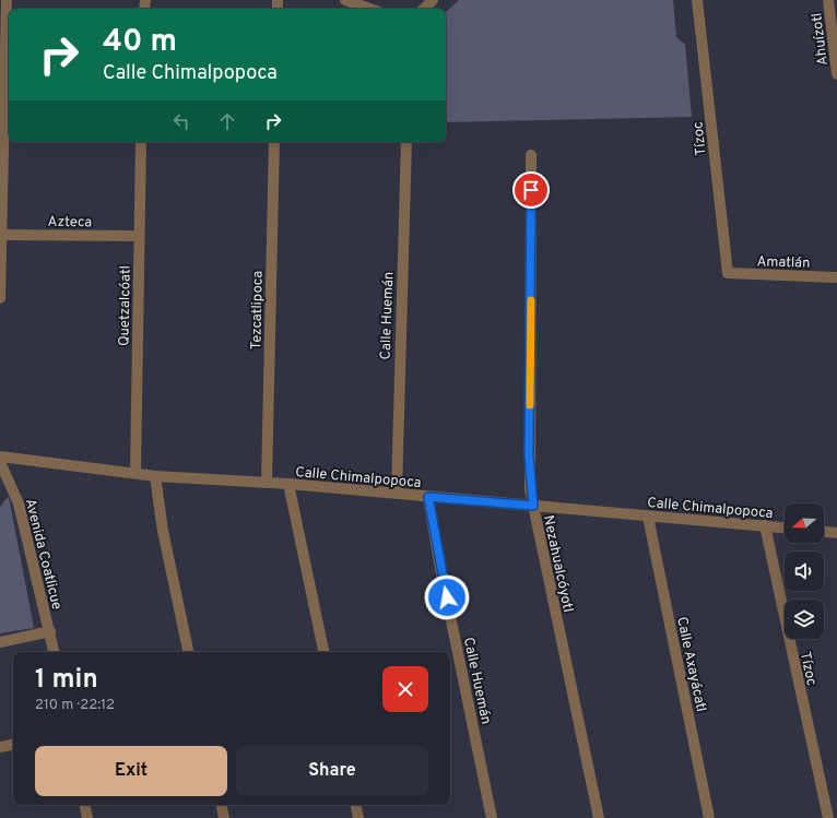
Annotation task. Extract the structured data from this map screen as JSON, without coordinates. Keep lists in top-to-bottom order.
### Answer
{
  "streets": {
    "street": [
      "Ahuízotl",
      "Tízoc",
      "Azteca",
      "Amatlán",
      "Quetzalcóatl",
      "Tezcatlipoca",
      "Calle Huemán",
      "Calle Chimalpopoca",
      "Avenida Coatlicue",
      "Nezahualcóyotl",
      "Calle Axayácatl"
    ]
  },
  "crossings": [
    ["Tízoc", "Amatlán"],
    ["Tízoc", "Calle Chimalpopoca"],
    ["Azteca", "Quetzalcóatl"],
    ["Quetzalcóatl", "Calle Chimalpopoca"],
    ["Tezcatlipoca", "Calle Chimalpopoca"],
    ["Calle Huemán", "Calle Chimalpopoca"],
    ["Calle Chimalpopoca", "Nezahualcóyotl"],
    ["Calle Chimalpopoca", "Calle Axayácatl"]
  ],
  "north": "left",
  "page": {
    "turn": ["40 m", "Calle Chimalpopoca"],
    "heading": ["1 min", "210 m · 22:12"],
    "buttons": ["Exit", "Share"]
  }
}
